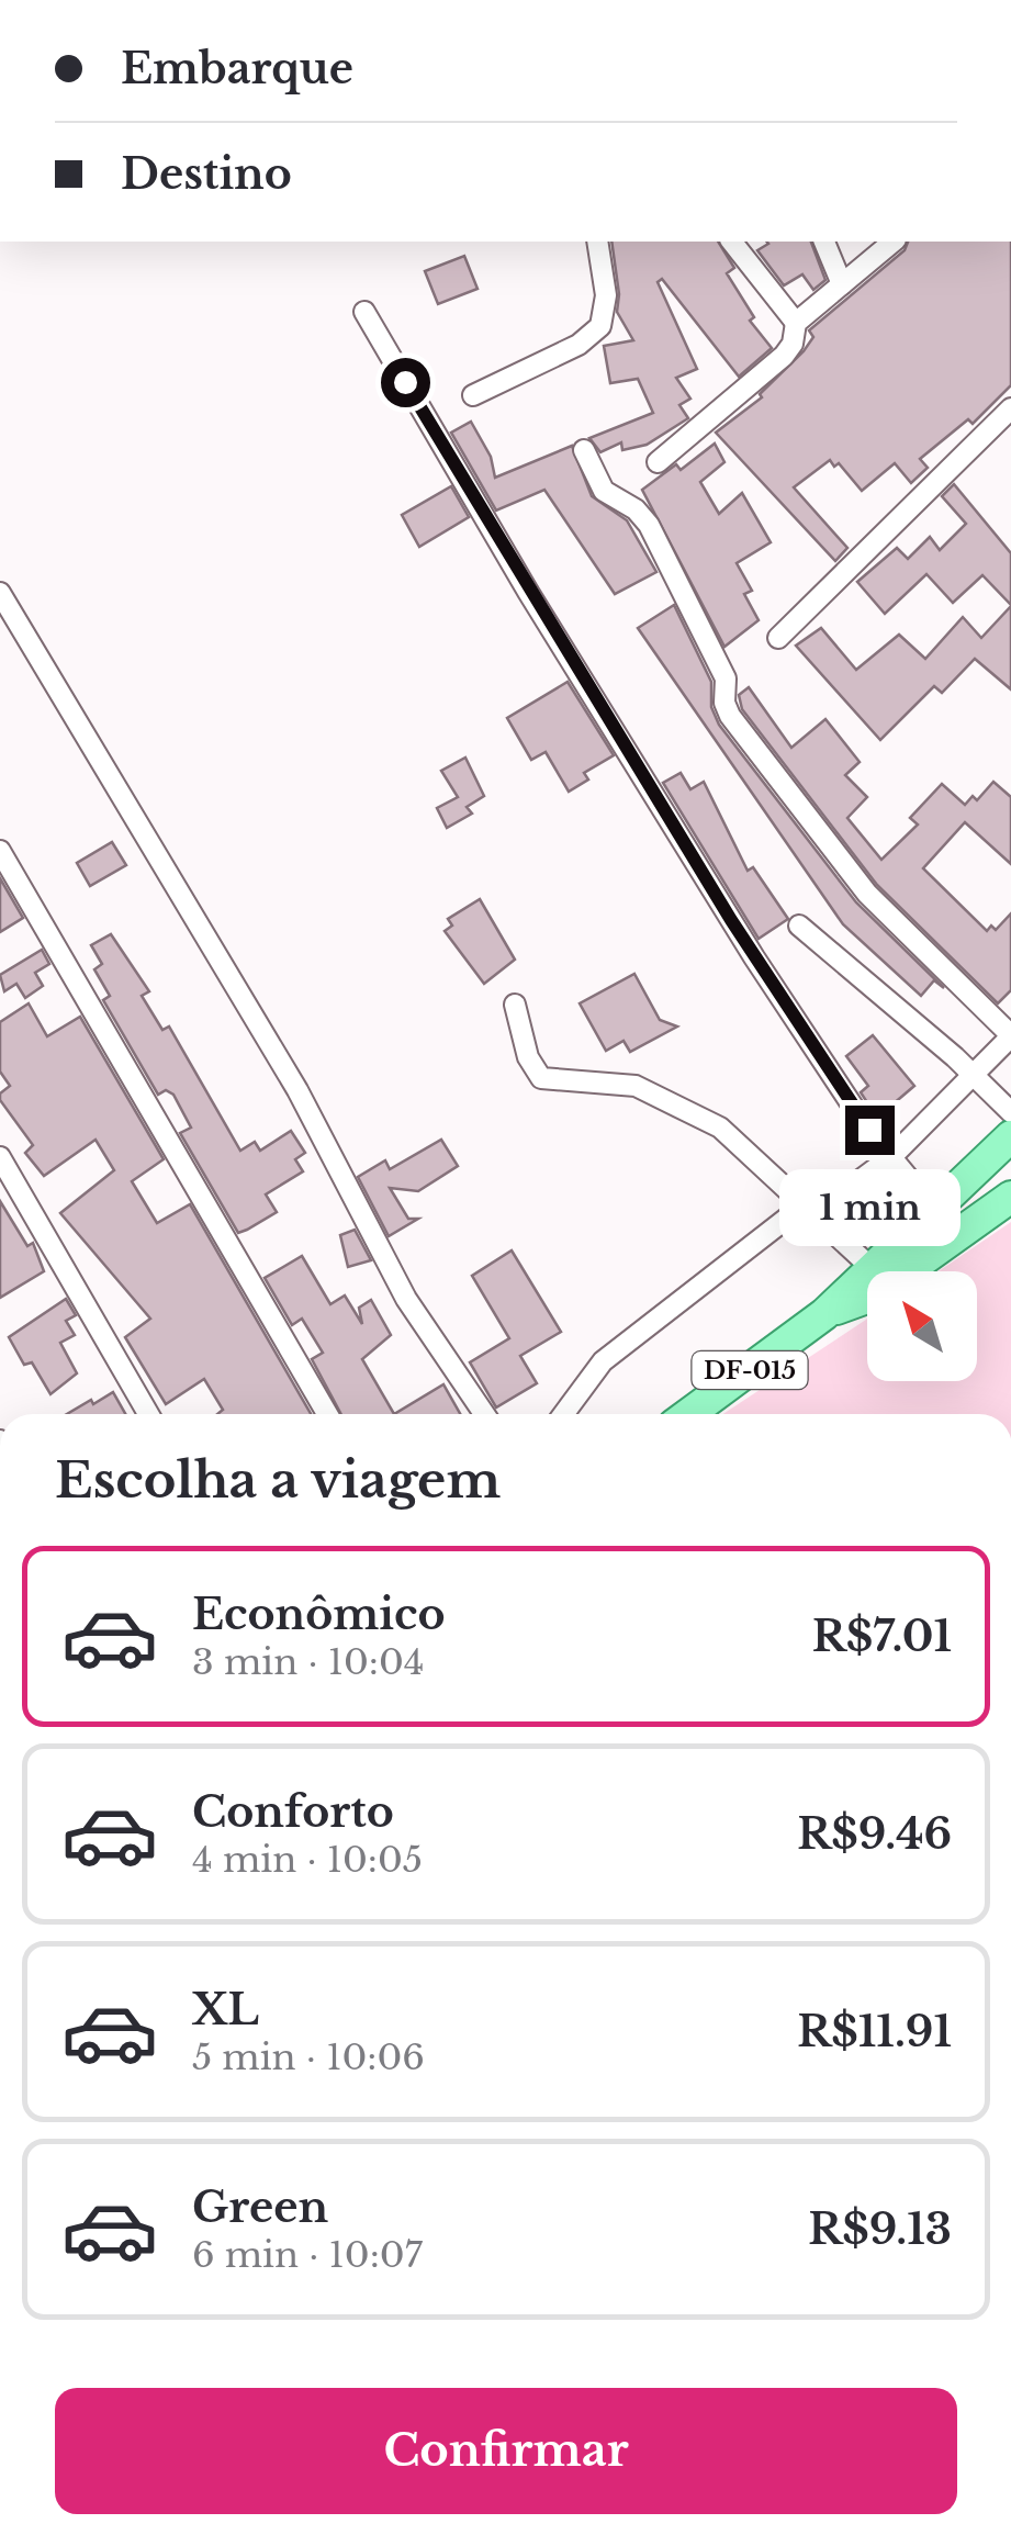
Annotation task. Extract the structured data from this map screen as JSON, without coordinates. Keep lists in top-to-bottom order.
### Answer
{
  "streets": {
    "main road": ["DF-015"]
  },
  "north": "top left",
  "page": {
    "banner": ["Embarque", "Destino"],
    "bubble": "1 min",
    "heading": "Escolha a viagem",
    "list": [
      {
        "name": "Econômico",
        "note": "3 min · 10:04",
        "value": "R$7.01"
      },
      {
        "name": "Conforto",
        "note": "4 min · 10:05",
        "value": "R$9.46"
      },
      {
        "name": "XL",
        "note": "5 min · 10:06",
        "value": "R$11.91"
      },
      {
        "name": "Green",
        "note": "6 min · 10:07",
        "value": "R$9.13"
      }
    ],
    "buttons": "Confirmar"
  }
}
